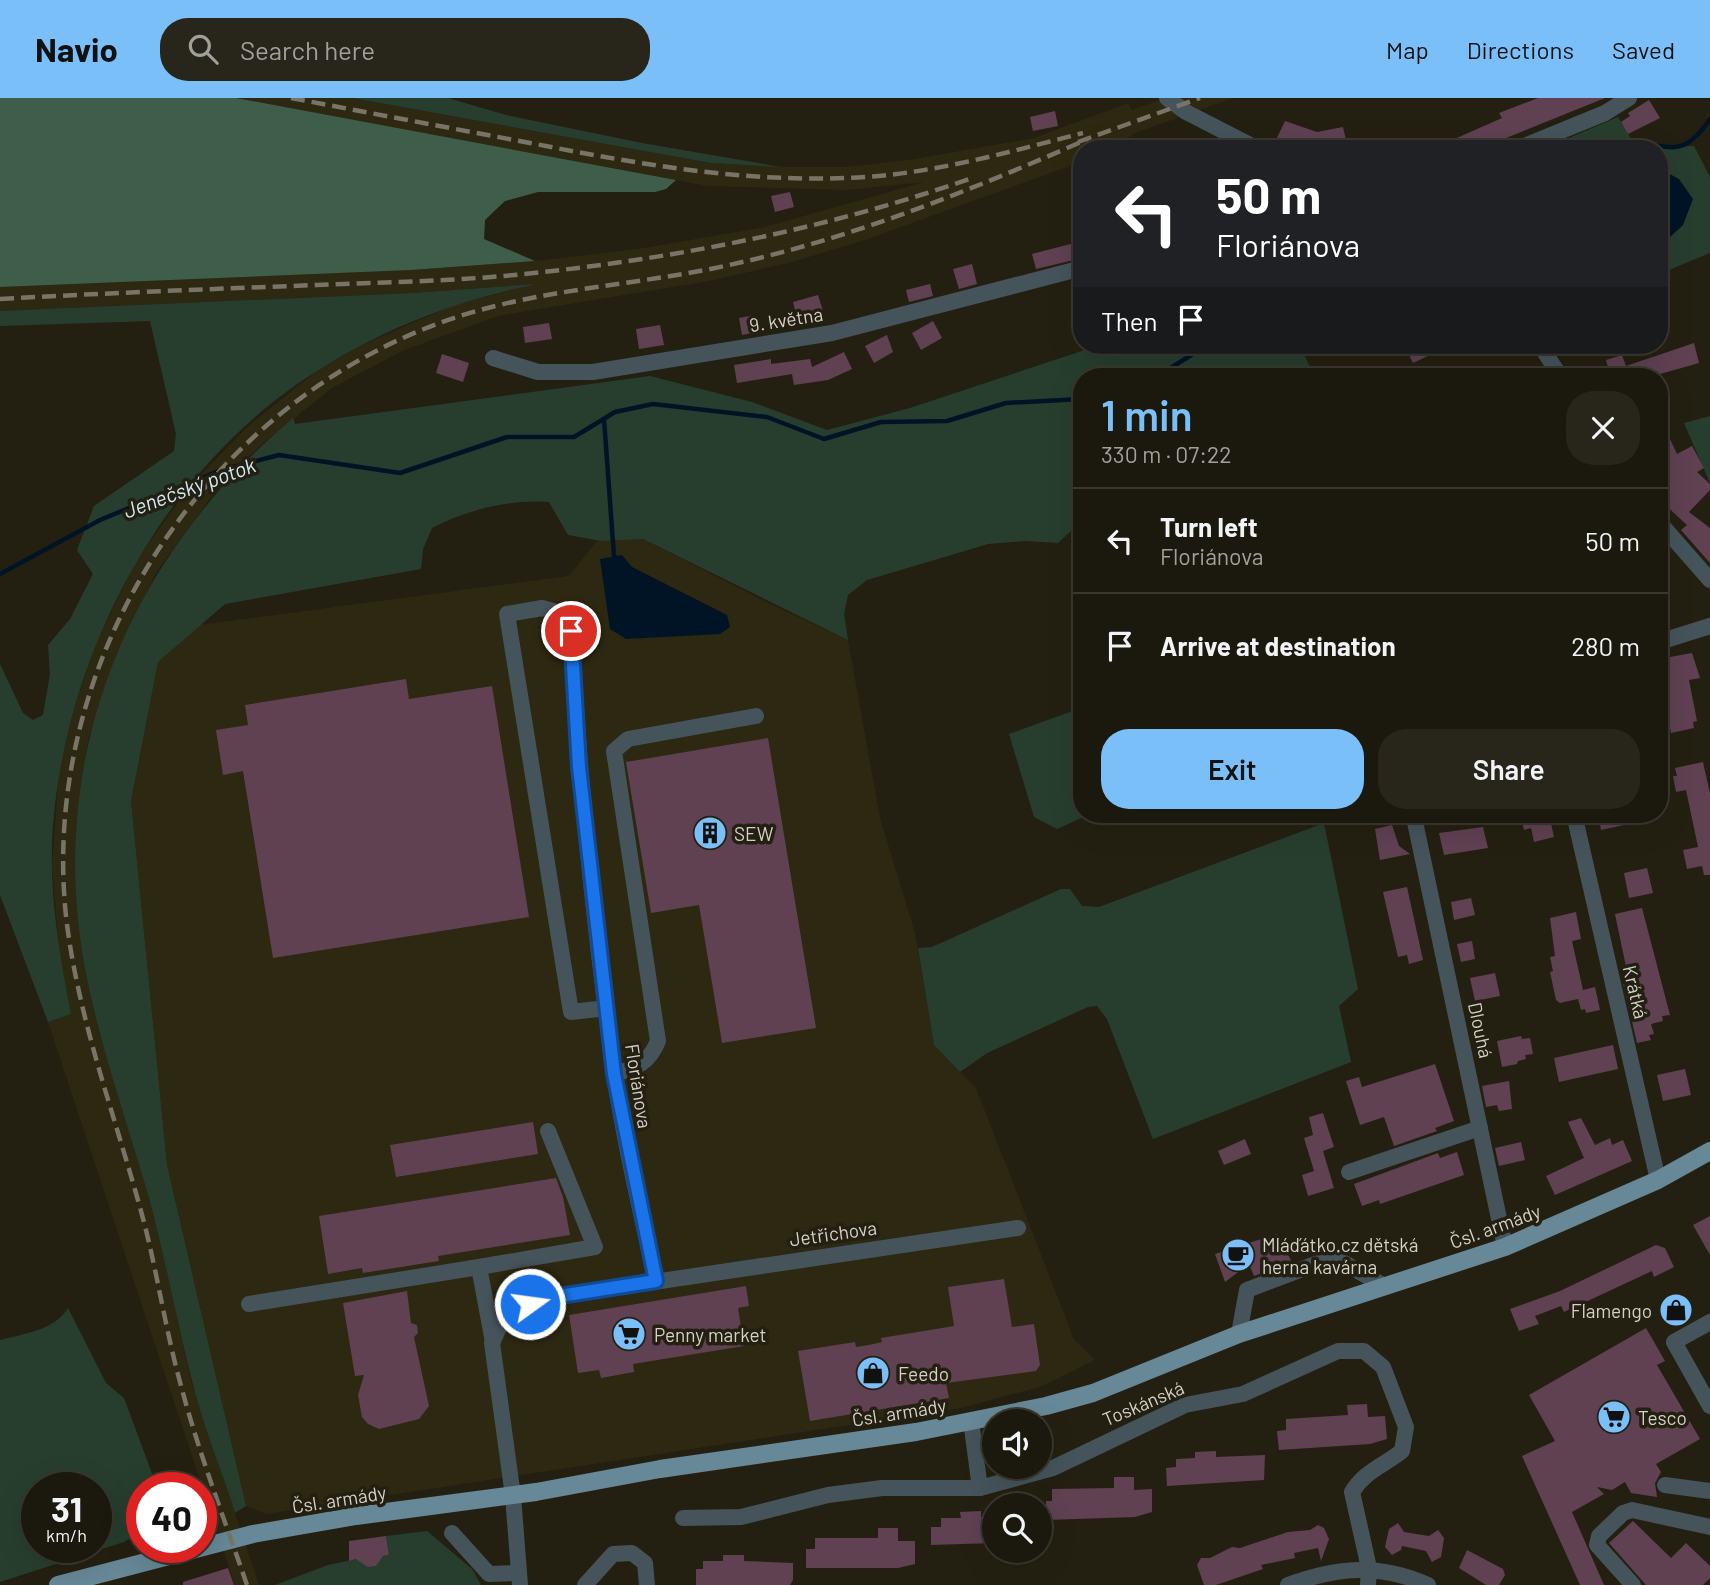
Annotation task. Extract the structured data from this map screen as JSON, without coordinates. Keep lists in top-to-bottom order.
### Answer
{
  "streets": {
    "main road": ["Čsl. armády"],
    "street": [
      "9. května",
      "Krátká",
      "Dlouhá",
      "Floriánova",
      "Jetřichova",
      "Toskánská"
    ]
  },
  "crossings": [
    ["Krátká", "Čsl. armády"],
    ["Dlouhá", "Čsl. armády"],
    ["Floriánova", "Jetřichova"]
  ],
  "water": ["Jenečský potok"],
  "places": {
    "building": ["SEW"],
    "cafe": ["Mláďátko.cz dětská herna kavárna"],
    "shop": ["Flamengo", "Feedo"],
    "supermarket": ["Penny market", "Tesco"]
  },
  "page": {
    "header": "Navio",
    "search": "Search here",
    "nav": ["Map", "Directions", "Saved"],
    "turn": ["50 m", "Floriánova"],
    "then": "Then",
    "heading": ["1 min", "330 m · 07:22"],
    "list": [
      {
        "name": "Turn left",
        "note": "Floriánova",
        "value": "50 m"
      },
      {
        "name": "Arrive at destination",
        "value": "280 m"
      }
    ],
    "buttons": ["Exit", "Share"],
    "speed": "31 km/h",
    "limit": "40"
  }
}
